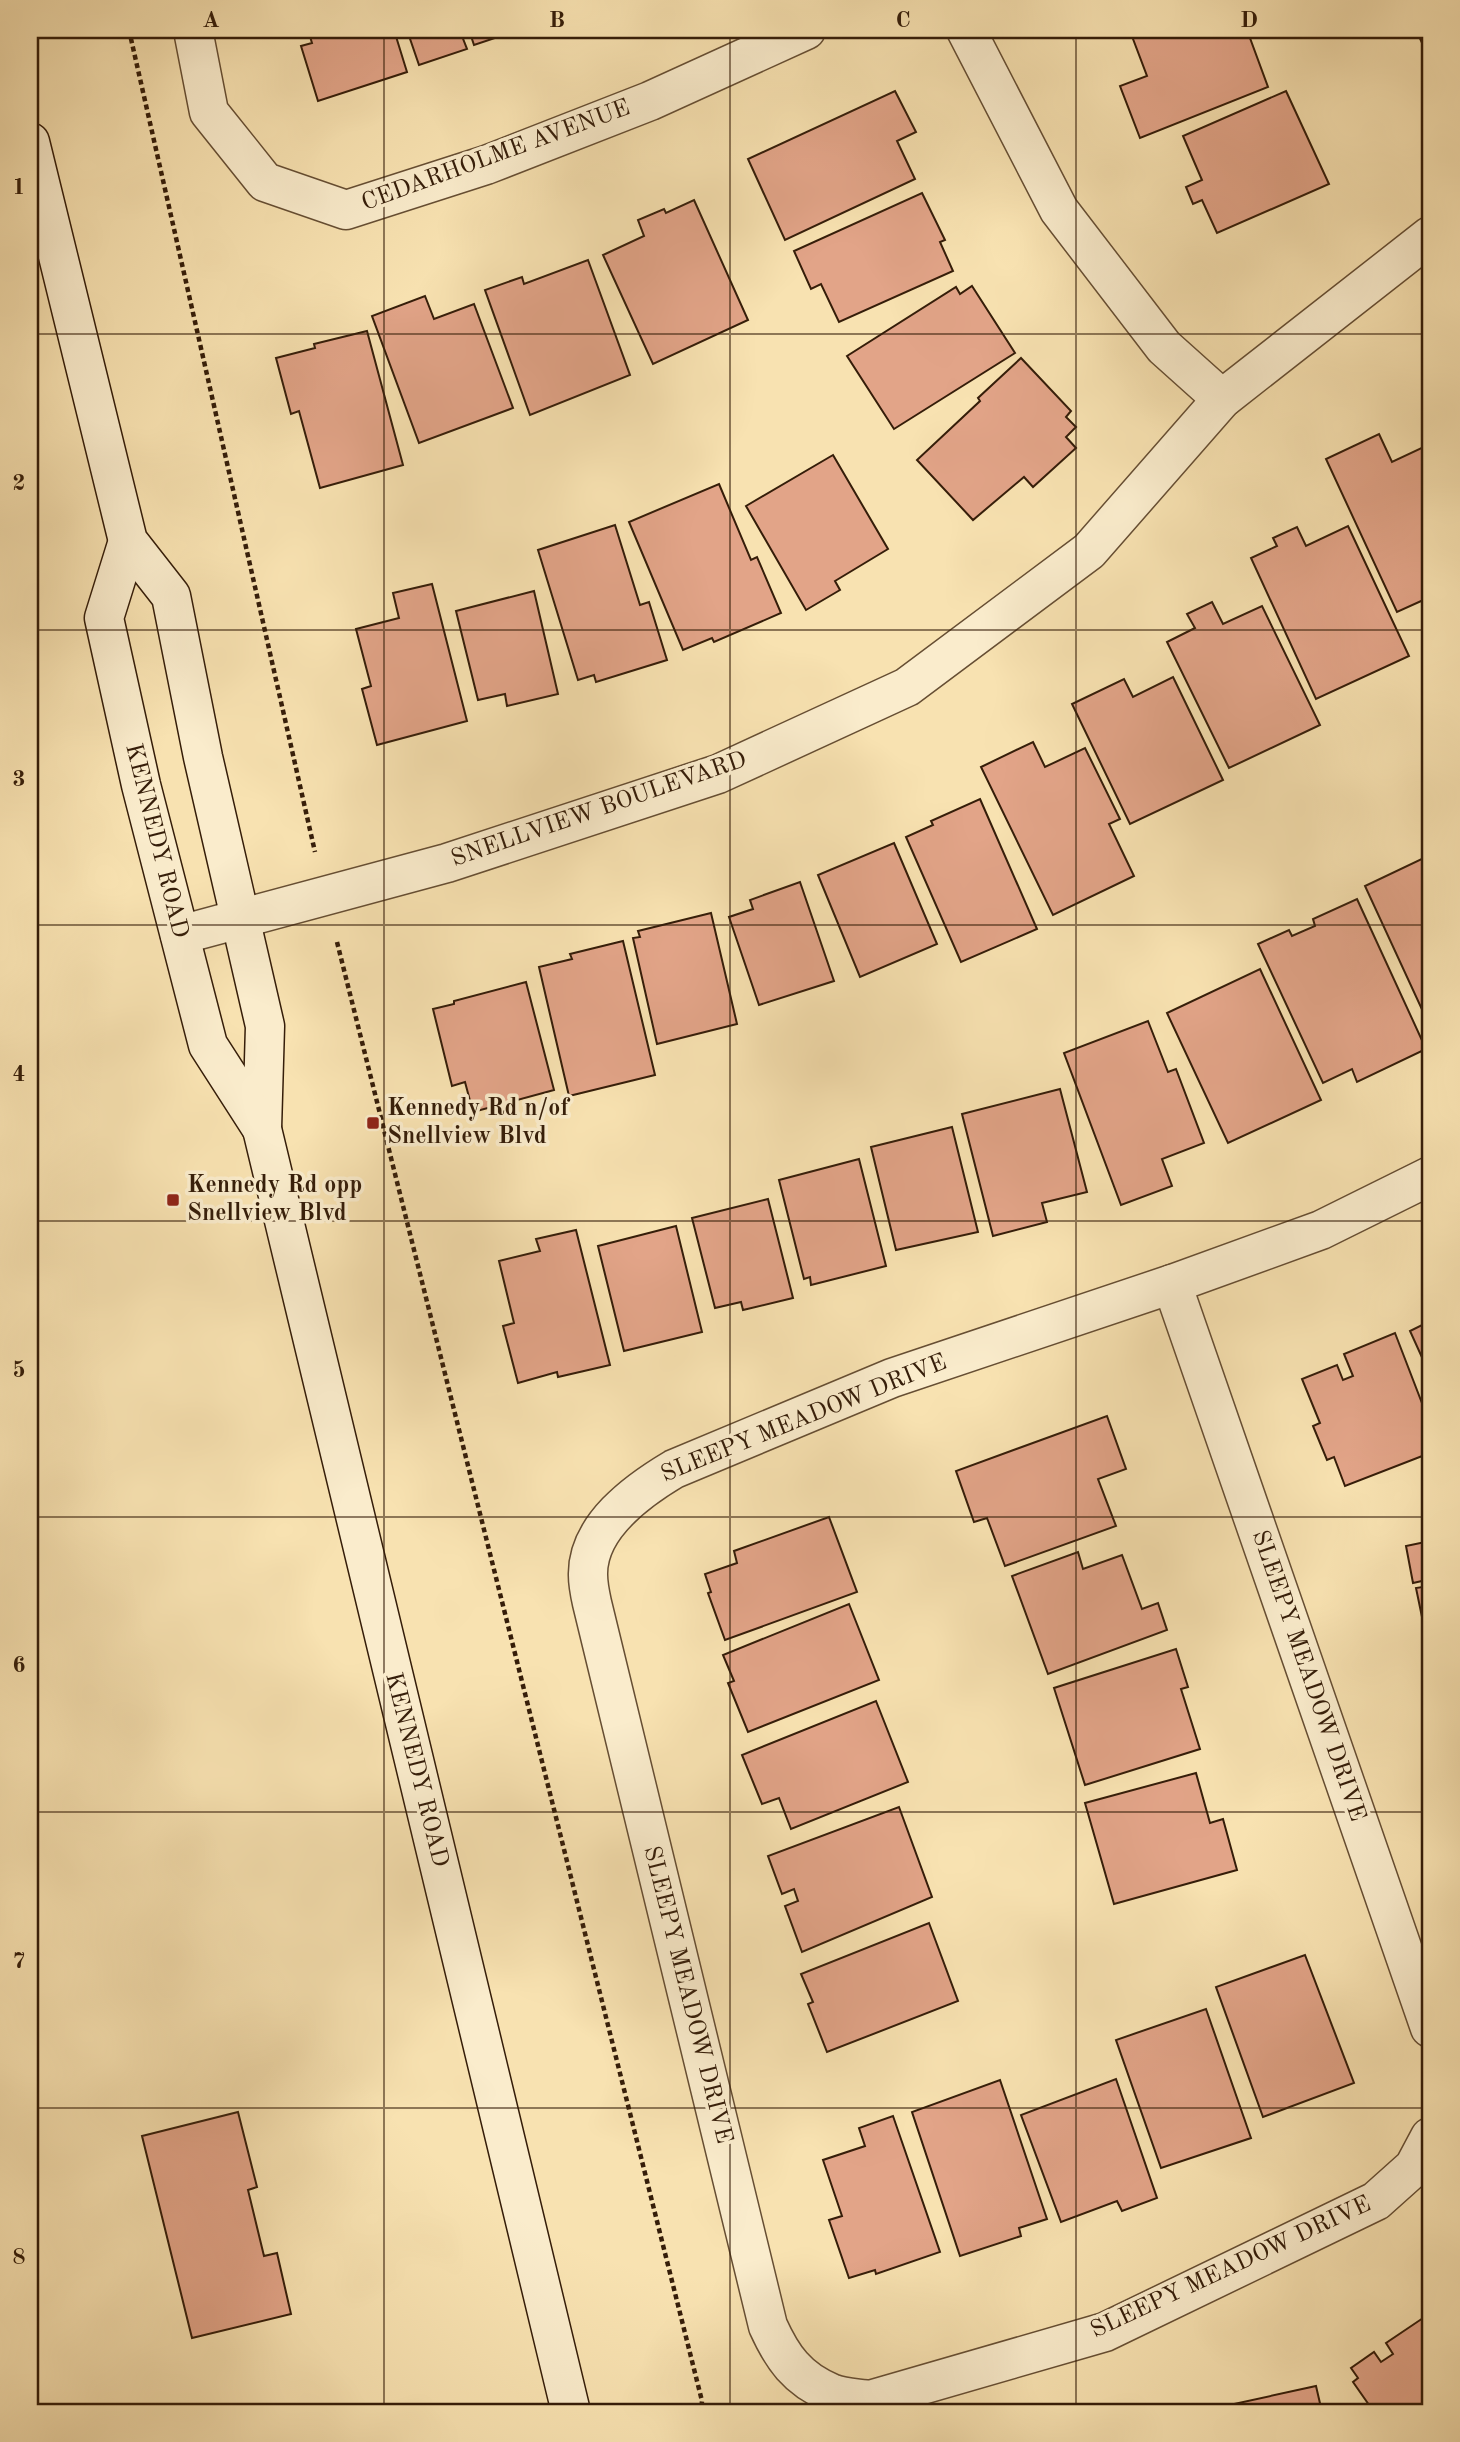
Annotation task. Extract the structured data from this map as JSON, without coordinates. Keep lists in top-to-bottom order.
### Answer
{
  "streets": {
    "street": [
      "CEDARHOLME AVENUE",
      "SNELLVIEW BOULEVARD",
      "KENNEDY ROAD",
      "SLEEPY MEADOW DRIVE"
    ]
  },
  "crossings": [
    ["SNELLVIEW BOULEVARD", "KENNEDY ROAD"]
  ],
  "places": {
    "transit": ["Kennedy Rd n/of Snellview Blvd", "Kennedy Rd opp Snellview Blvd"]
  },
  "grid": {
    "columns": [
      "A",
      "B",
      "C",
      "D"
    ],
    "rows": [
      "1",
      "2",
      "3",
      "4",
      "5",
      "6",
      "7",
      "8"
    ]
  }
}
